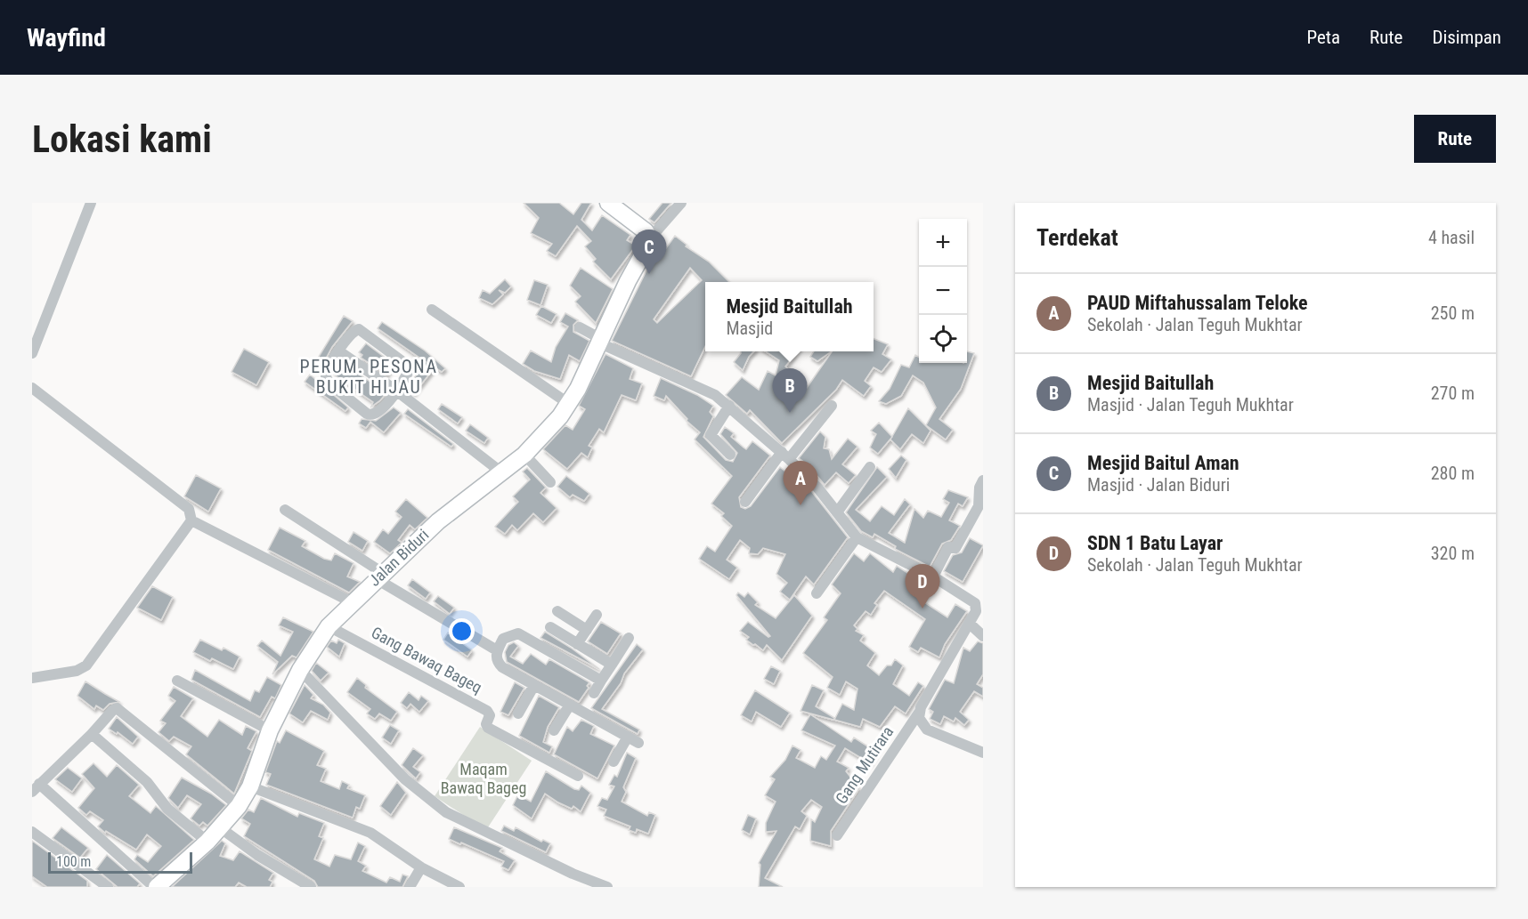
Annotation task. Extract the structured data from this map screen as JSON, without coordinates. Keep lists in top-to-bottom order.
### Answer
{
  "streets": {
    "street": ["Jalan Biduri", "Gang Bawaq Bageq", "Gang Mutirara"]
  },
  "crossings": [
    ["Jalan Biduri", "Gang Bawaq Bageq"]
  ],
  "districts": ["PERUM. PESONA BUKIT HIJAU"],
  "parks": ["Maqam Bawaq Bageg"],
  "scale_bar": "100 m",
  "page": {
    "header": "Wayfind",
    "nav": ["Peta", "Rute", "Disimpan"],
    "buttons": "Rute",
    "title": "Lokasi kami",
    "heading": ["Terdekat", "4 hasil"],
    "map_buttons": ["+", "−"],
    "pins": [
      "C",
      "B",
      "A",
      "D"
    ],
    "list": [
      {
        "mark": "A",
        "name": "PAUD Miftahussalam Teloke",
        "note": "Sekolah · Jalan Teguh Mukhtar",
        "value": "250 m"
      },
      {
        "mark": "B",
        "name": "Mesjid Baitullah",
        "note": "Masjid · Jalan Teguh Mukhtar",
        "value": "270 m"
      },
      {
        "mark": "C",
        "name": "Mesjid Baitul Aman",
        "note": "Masjid · Jalan Biduri",
        "value": "280 m"
      },
      {
        "mark": "D",
        "name": "SDN 1 Batu Layar",
        "note": "Sekolah · Jalan Teguh Mukhtar",
        "value": "320 m"
      }
    ],
    "popup": ["Mesjid Baitullah", "Masjid"],
    "scale": "100 m"
  }
}
